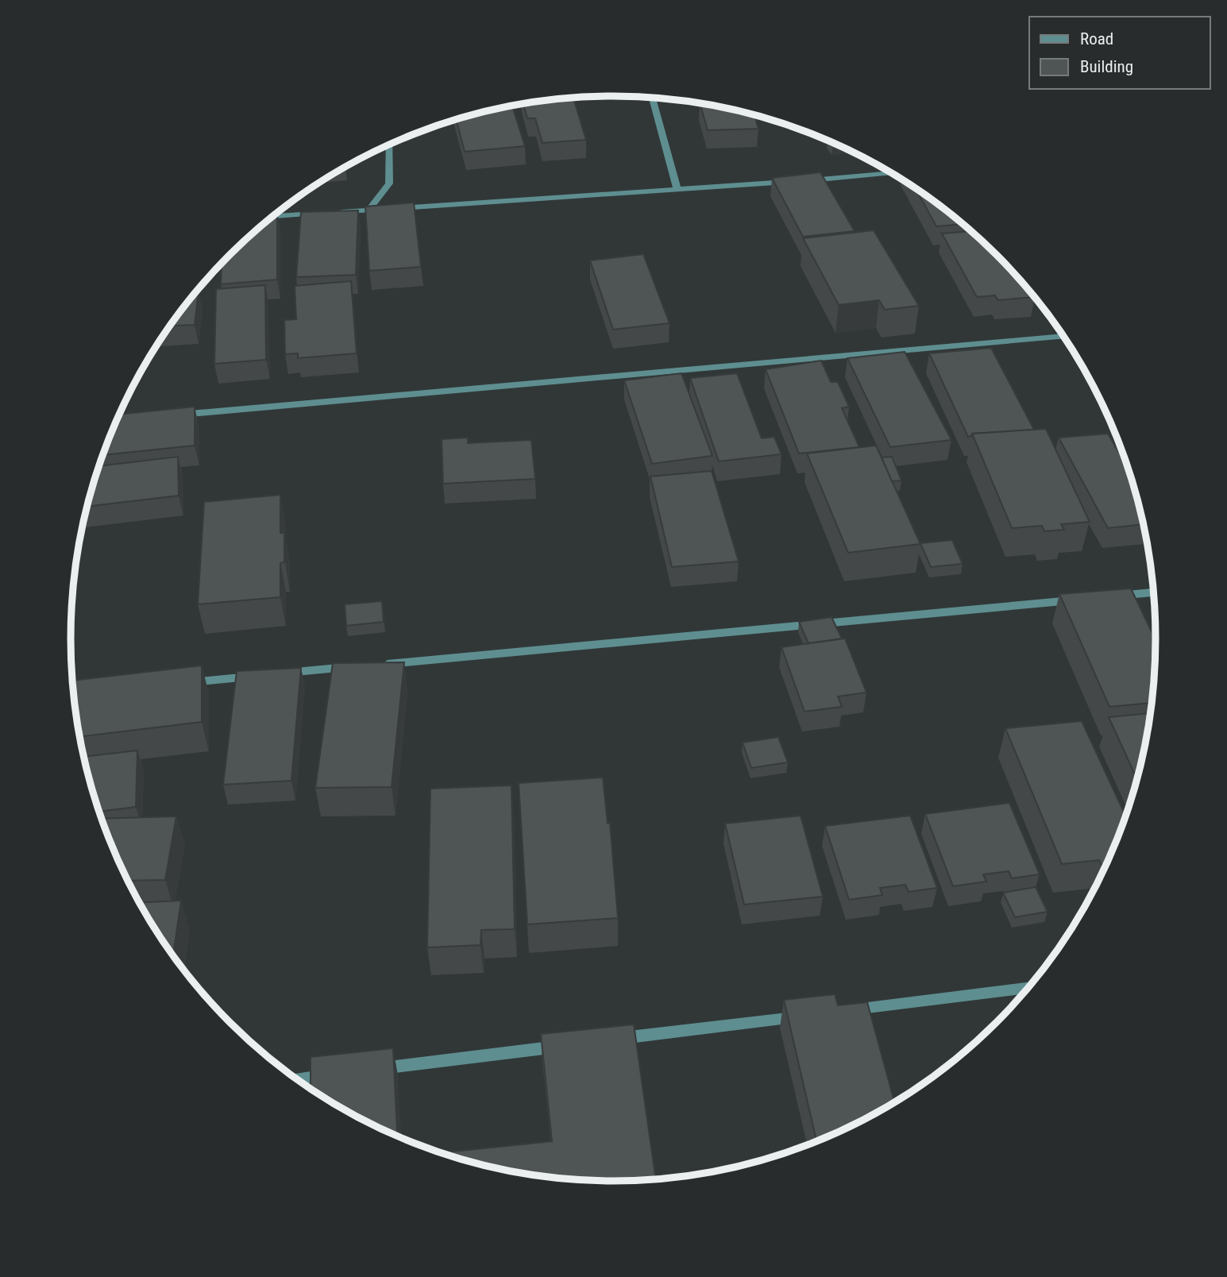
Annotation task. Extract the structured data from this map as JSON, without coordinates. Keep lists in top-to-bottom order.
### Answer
{
  "legend": ["Road", "Building"]
}
